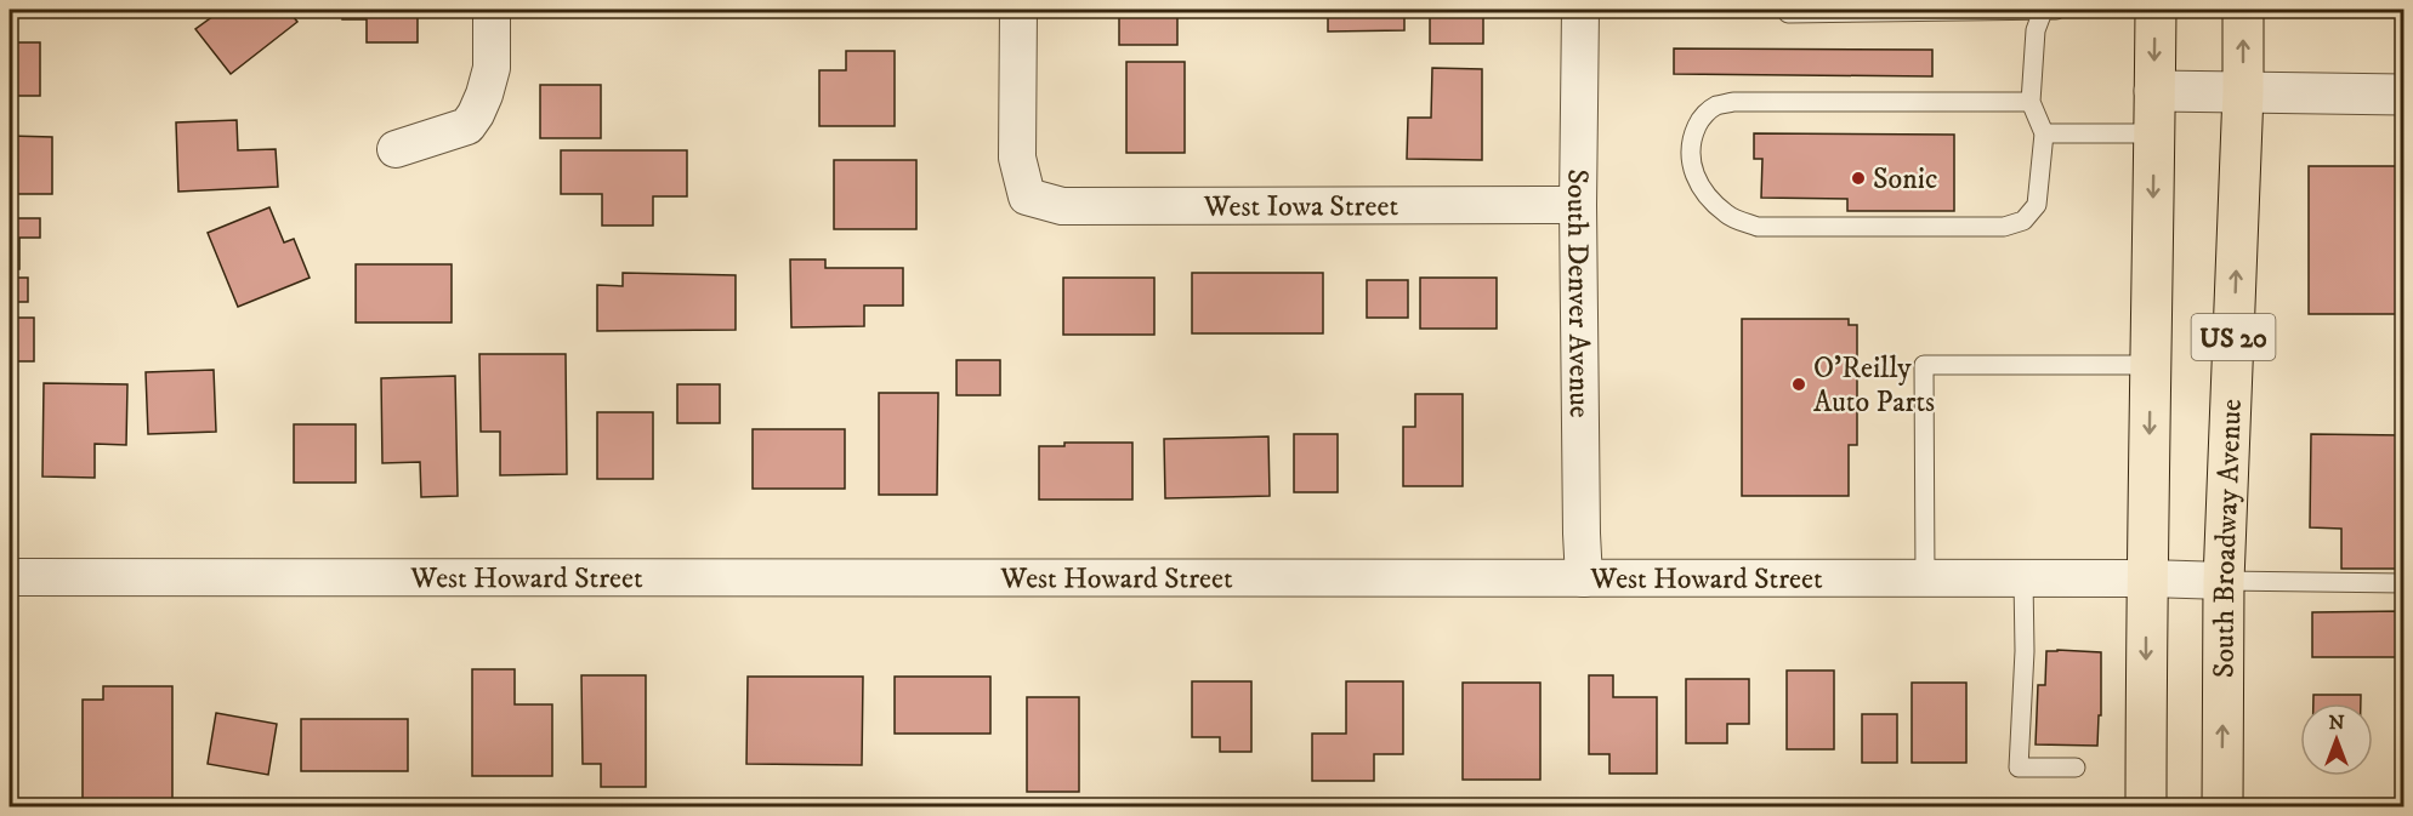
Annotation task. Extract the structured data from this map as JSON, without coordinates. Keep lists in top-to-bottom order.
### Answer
{
  "streets": {
    "main road": ["US 20", "South Broadway Avenue"],
    "street": ["West Iowa Street", "South Denver Avenue", "West Howard Street"]
  },
  "crossings": [
    ["West Iowa Street", "South Denver Avenue"],
    ["South Denver Avenue", "West Howard Street"],
    ["US 20", "West Howard Street"],
    ["South Broadway Avenue", "West Howard Street"]
  ],
  "places": ["Sonic", "O'Reilly Auto Parts"],
  "north": "top"
}
